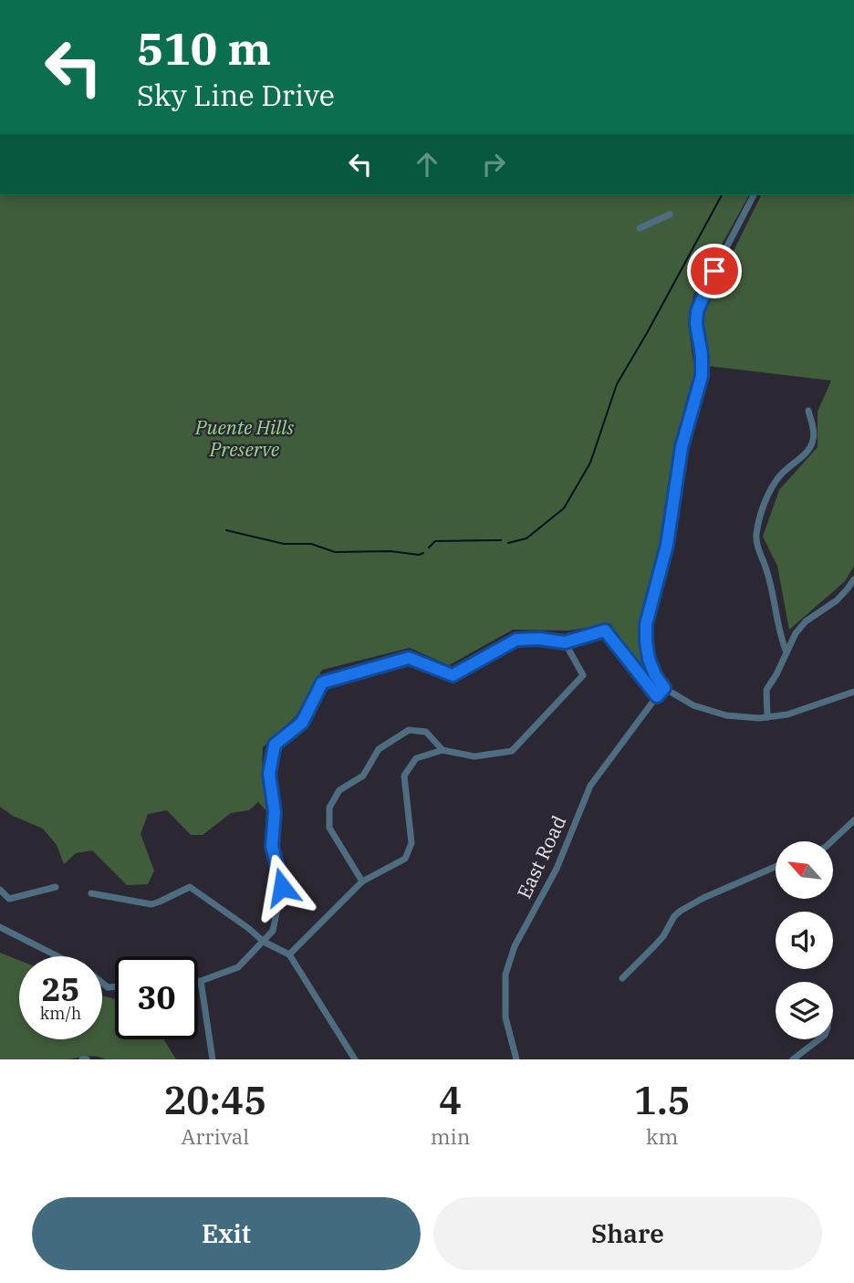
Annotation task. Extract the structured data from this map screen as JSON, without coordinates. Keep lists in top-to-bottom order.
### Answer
{
  "streets": {
    "street": ["East Road"]
  },
  "parks": ["Puente Hills Preserve"],
  "north": "top left",
  "page": {
    "turn": ["510 m", "Sky Line Drive"],
    "speed": "25 km/h",
    "limit": "30",
    "eta": [
      "20:45",
      "Arrival",
      "4",
      "min",
      "1.5",
      "km"
    ],
    "buttons": ["Exit", "Share"]
  }
}
